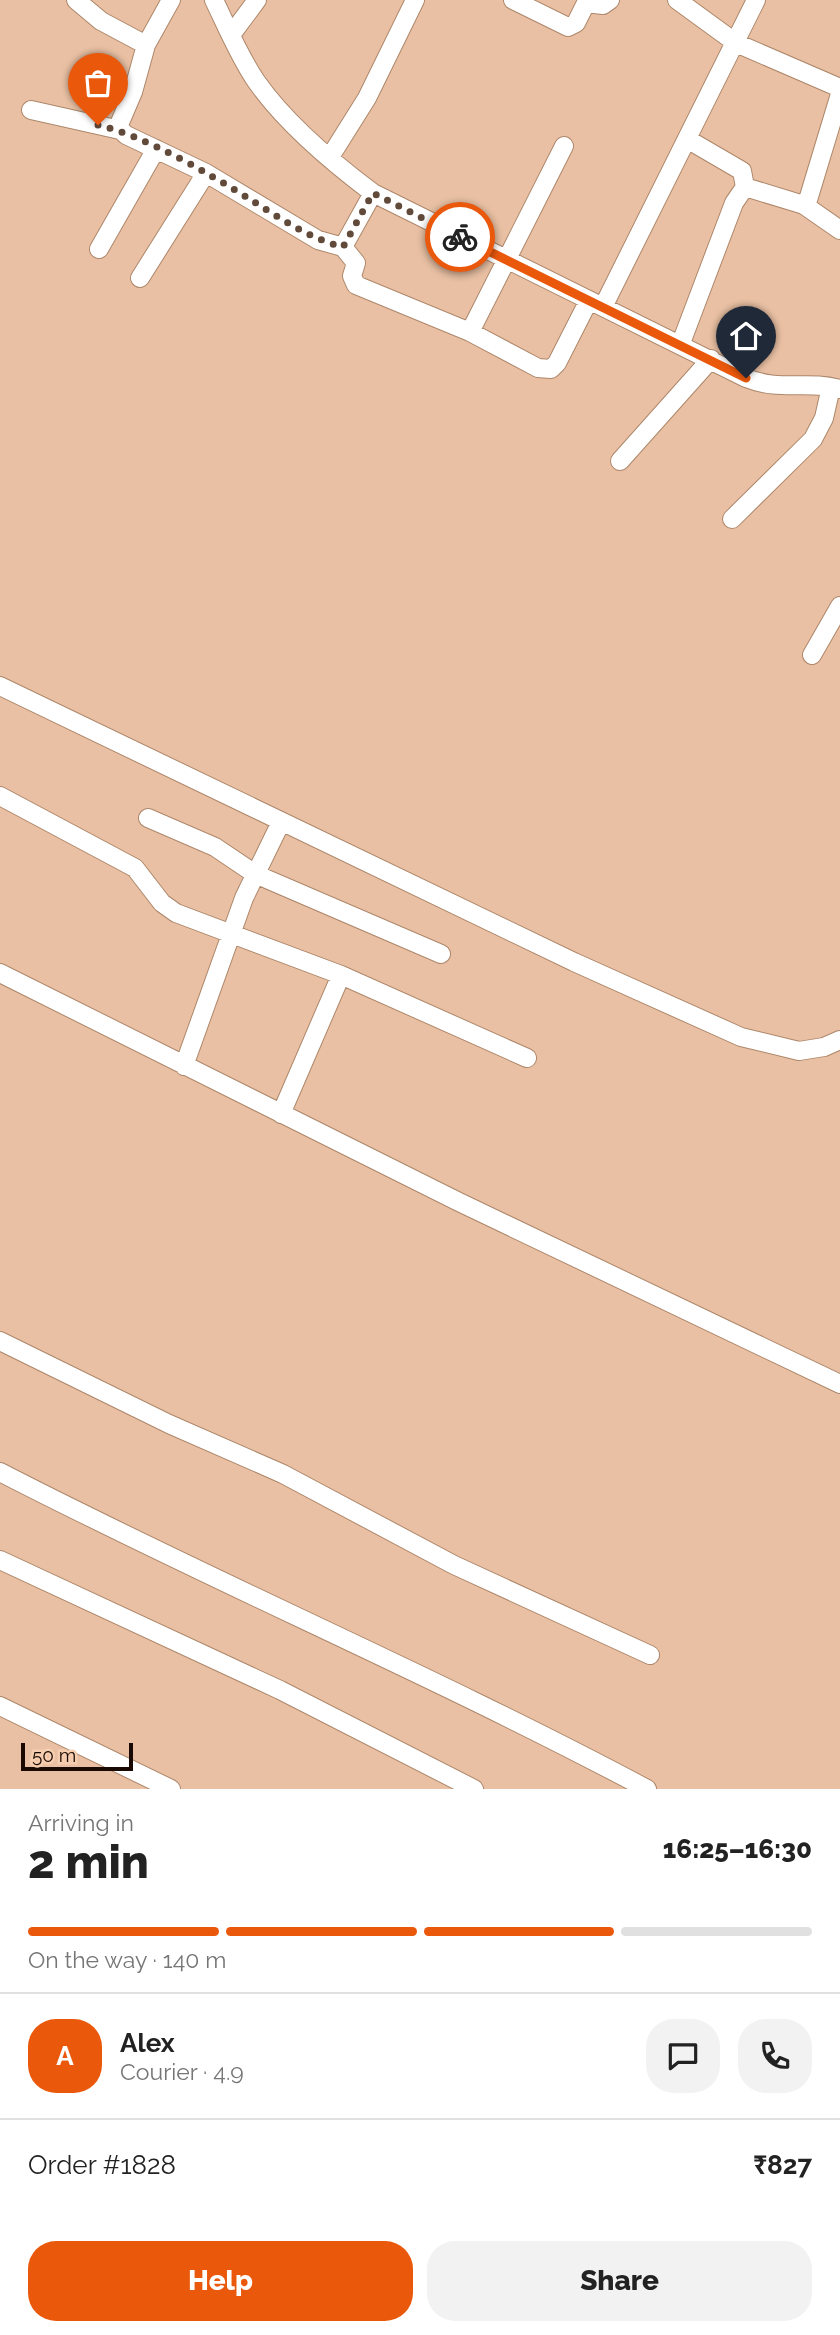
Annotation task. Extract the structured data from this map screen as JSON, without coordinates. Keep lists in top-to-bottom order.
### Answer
{
  "scale_bar": "50 m",
  "page": {
    "scale": "50 m",
    "heading": ["2 min", "Arriving in", "16:25–16:30"],
    "panel": [
      "Alex",
      "Courier · 4.9",
      "Order #1828",
      "₹827"
    ],
    "bar": "On the way · 140 m",
    "round": "A",
    "buttons": ["Help", "Share"]
  }
}
